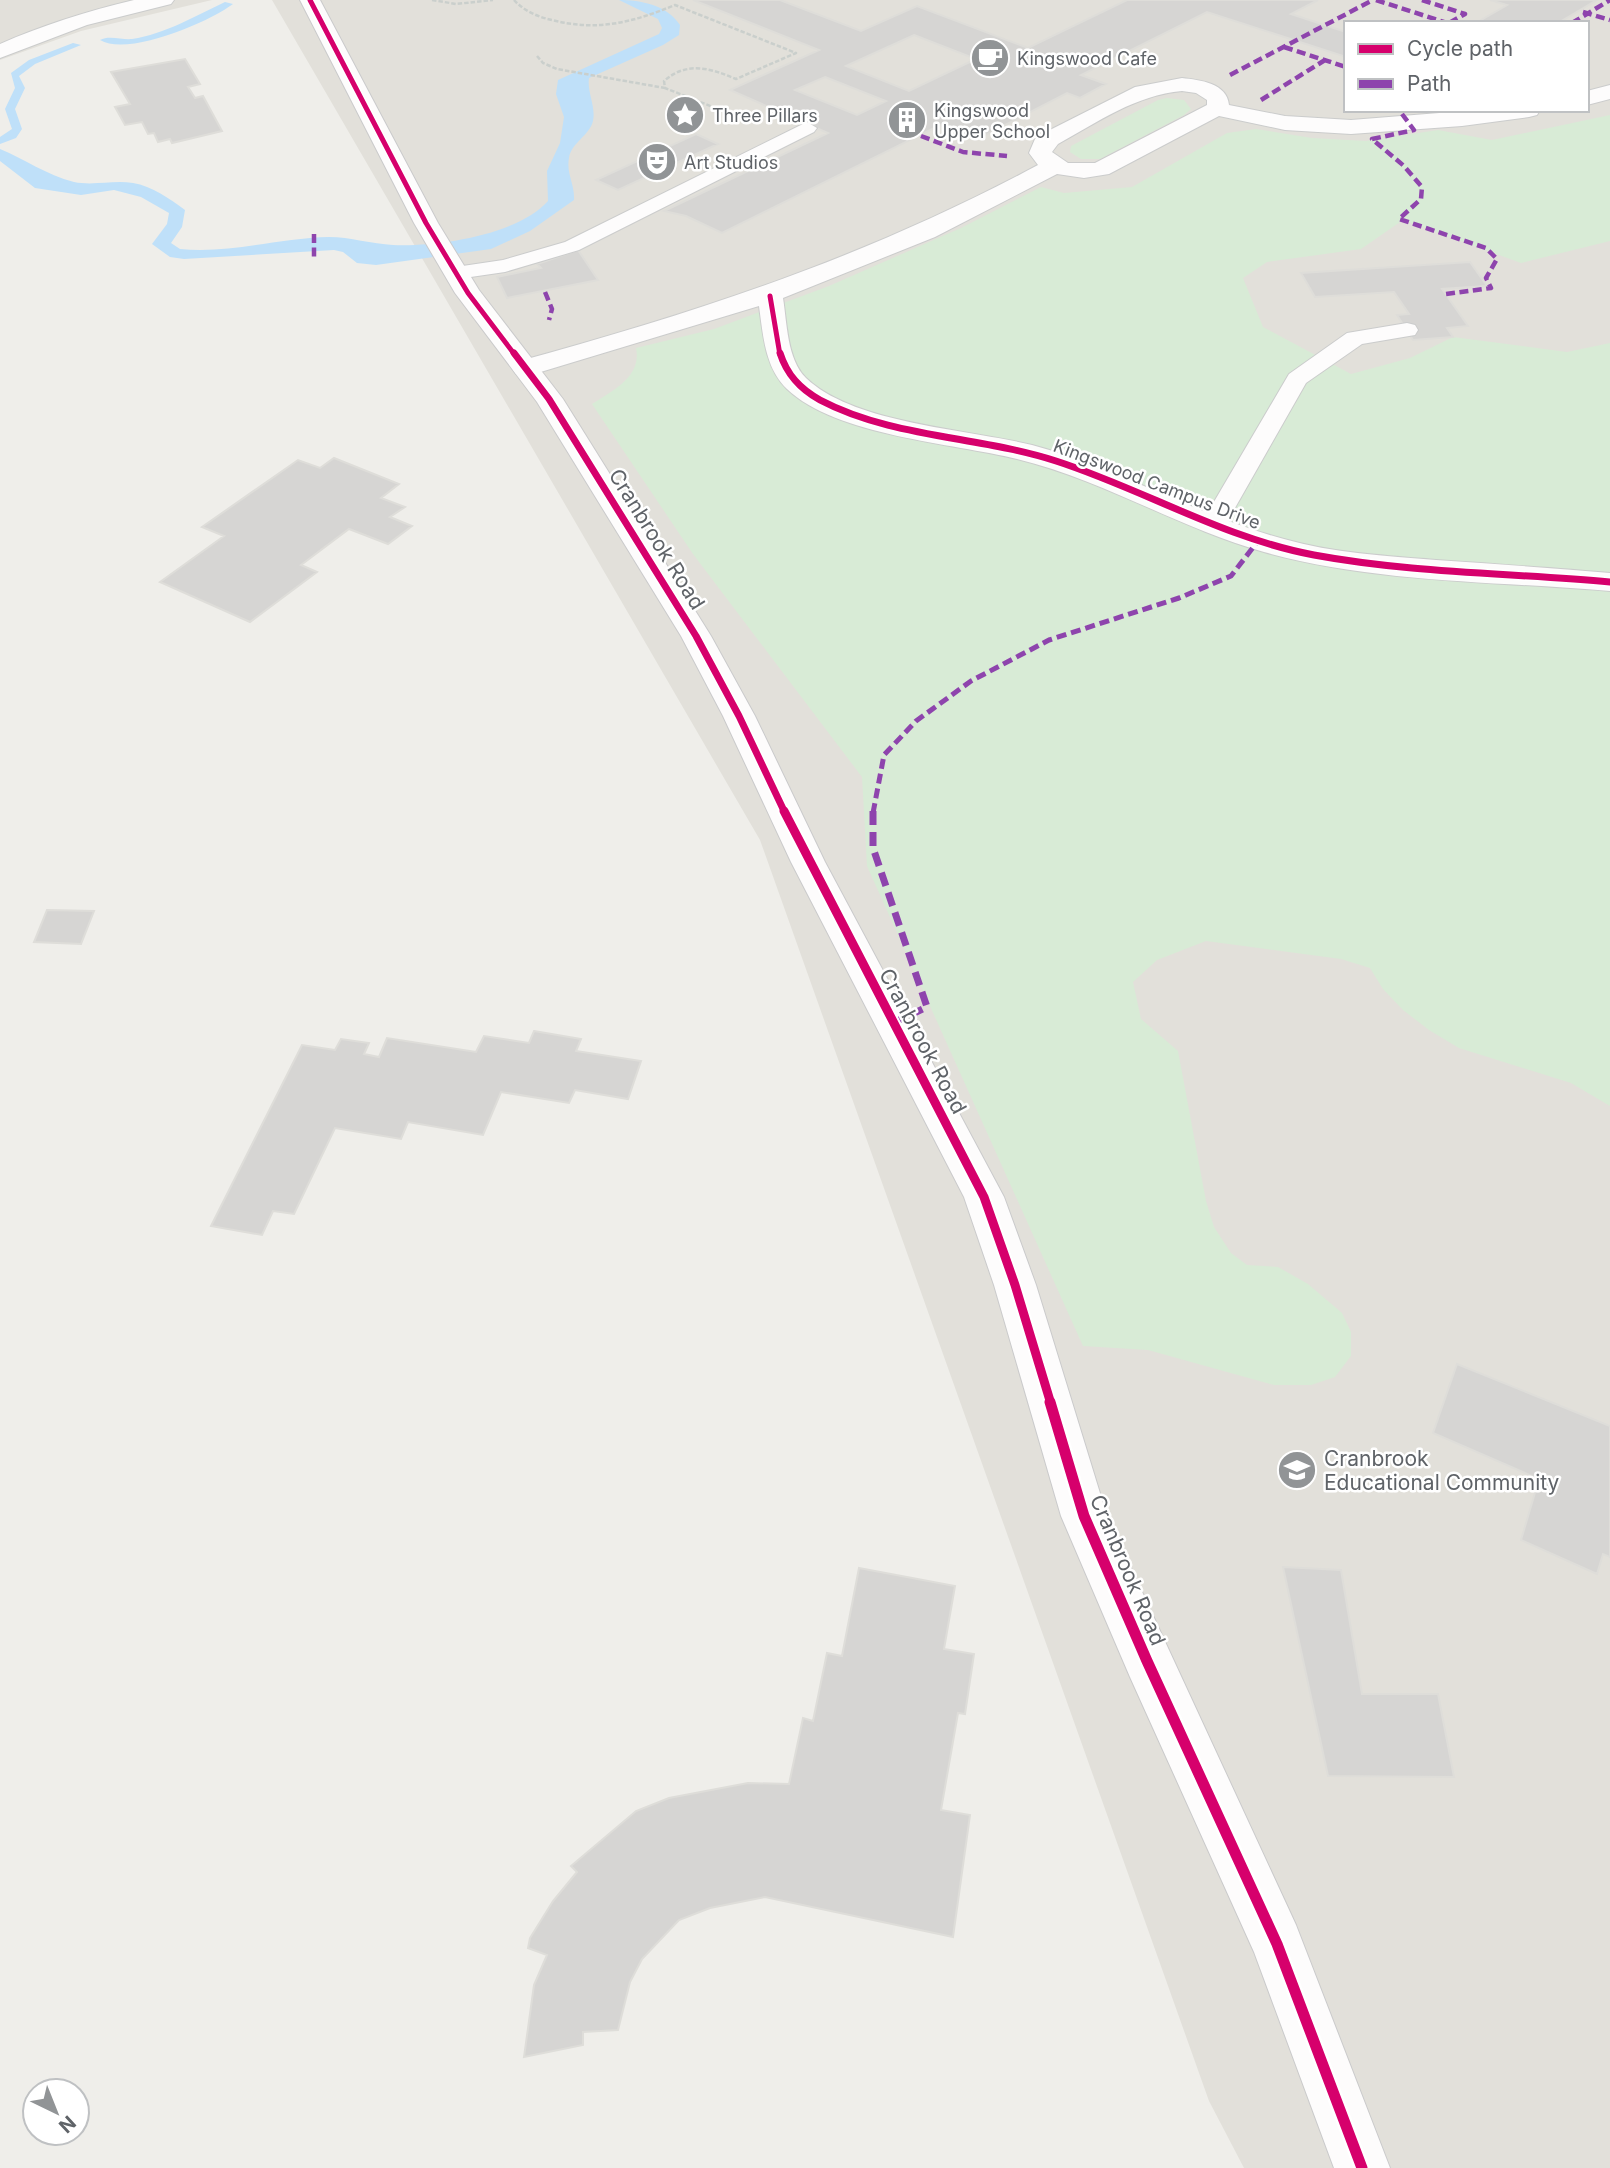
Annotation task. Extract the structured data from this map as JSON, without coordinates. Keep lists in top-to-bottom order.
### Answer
{
  "streets": {
    "street": ["Kingswood Campus Drive", "Cranbrook Road"]
  },
  "places": {
    "cafe": ["Kingswood Cafe"],
    "place": ["Three Pillars"],
    "building": ["Kingswood Upper School"],
    "theatre": ["Art Studios"],
    "school or university": ["Cranbrook Educational Community"]
  },
  "legend": ["Cycle path", "Path"],
  "north": "bottom right"
}
